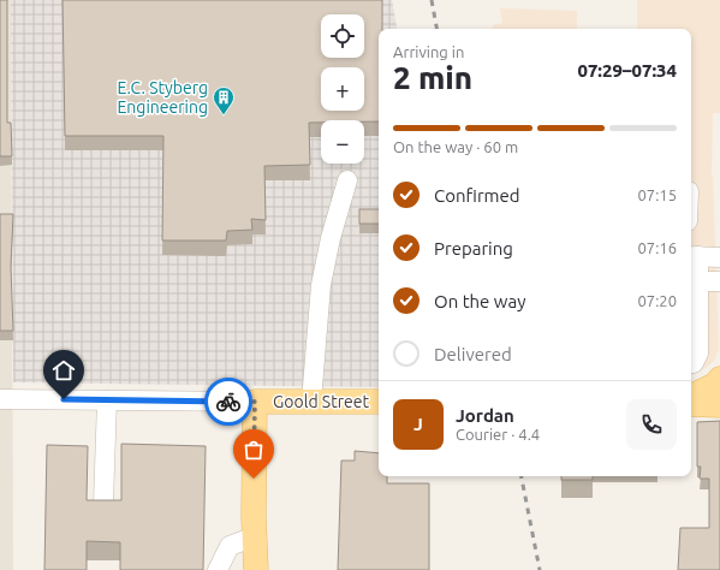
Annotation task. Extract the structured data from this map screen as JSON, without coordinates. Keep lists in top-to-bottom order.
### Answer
{
  "streets": {
    "main road": ["Goold Street"]
  },
  "places": {
    "building": ["E.C. Styberg Engineering"]
  },
  "page": {
    "map_buttons": ["+", "−"],
    "heading": ["2 min", "Arriving in", "07:29–07:34"],
    "panel": ["Jordan", "Courier · 4.4"],
    "bar": "On the way · 60 m",
    "list": [
      ["Confirmed", "07:15"],
      ["Preparing", "07:16"],
      ["On the way", "07:20"],
      "Delivered"
    ],
    "round": "J"
  }
}
